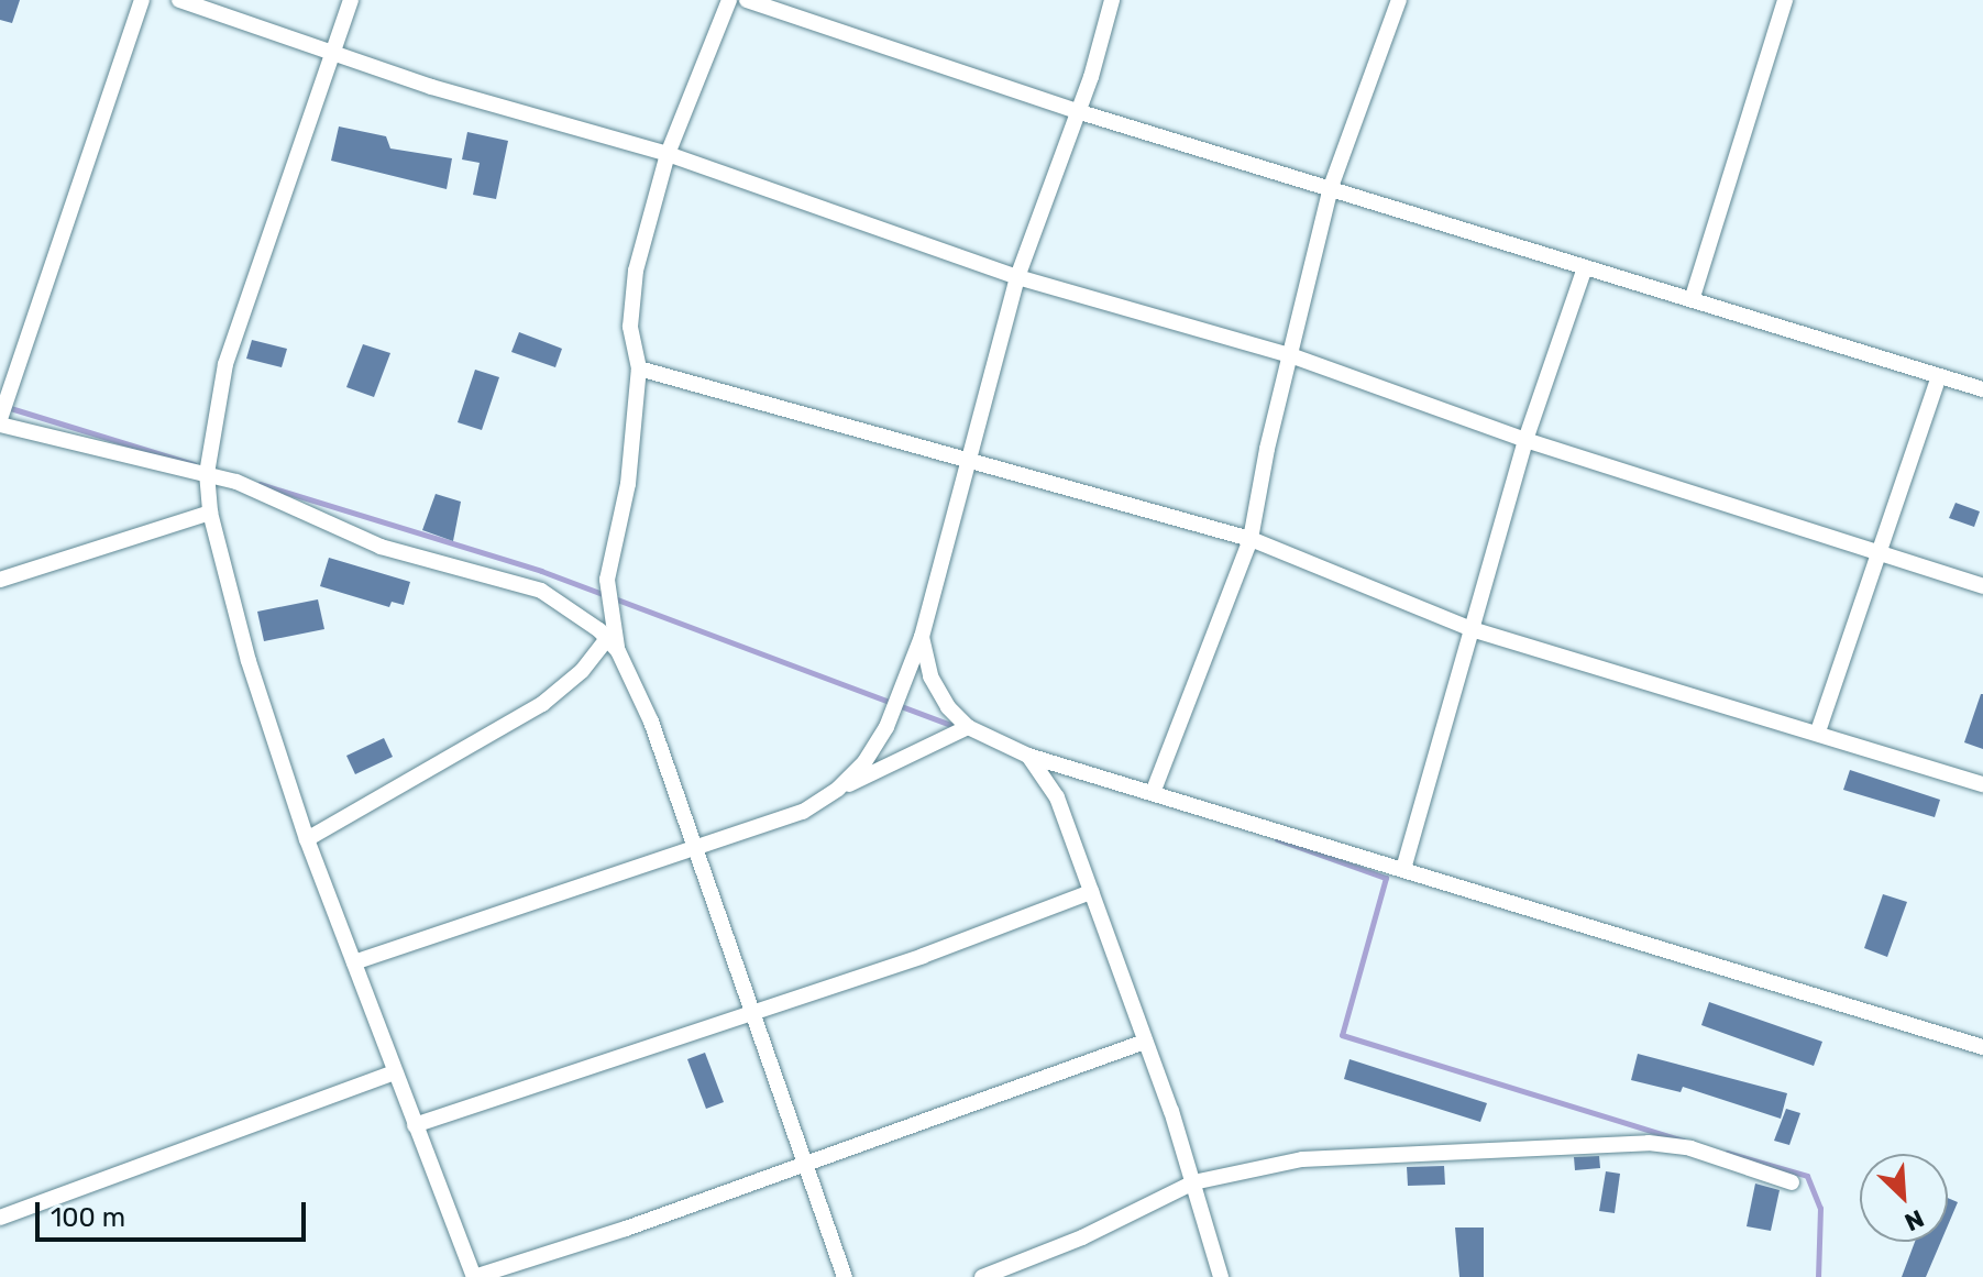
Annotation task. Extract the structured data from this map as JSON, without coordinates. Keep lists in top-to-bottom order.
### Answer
{
  "scale_bar": "100 m",
  "north": "bottom right"
}
